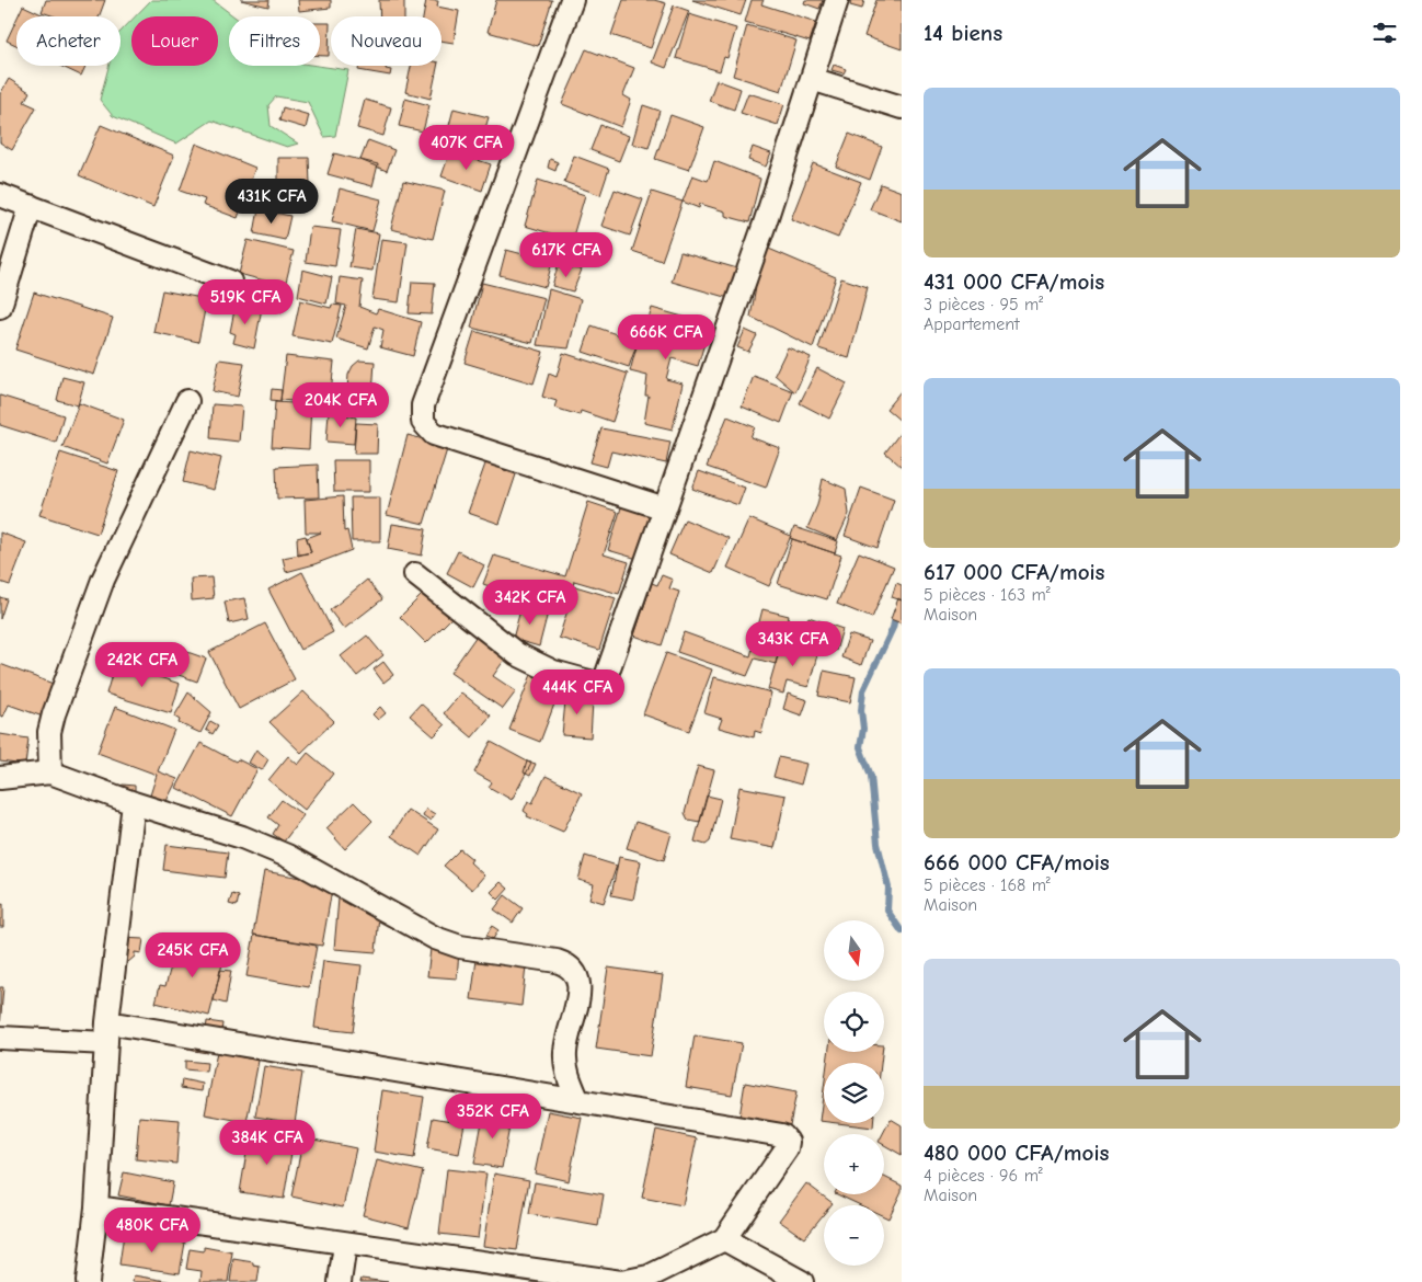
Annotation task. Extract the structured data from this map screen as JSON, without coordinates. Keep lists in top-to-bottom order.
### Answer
{
  "north": "bottom",
  "page": {
    "heading": "14 biens",
    "chip": [
      "Acheter",
      "Louer",
      "Filtres",
      "Nouveau"
    ],
    "list": [
      {
        "name": "431 000 CFA/mois",
        "note": "3 pièces · 95 m² · Appartement"
      },
      {
        "name": "617 000 CFA/mois",
        "note": "5 pièces · 163 m² · Maison"
      },
      {
        "name": "666 000 CFA/mois",
        "note": "5 pièces · 168 m² · Maison"
      },
      {
        "name": "480 000 CFA/mois",
        "note": "4 pièces · 96 m² · Maison"
      }
    ],
    "price": [
      "407K CFA",
      "431K CFA",
      "617K CFA",
      "519K CFA",
      "666K CFA",
      "204K CFA",
      "342K CFA",
      "343K CFA",
      "242K CFA",
      "444K CFA",
      "245K CFA",
      "352K CFA",
      "384K CFA",
      "480K CFA"
    ],
    "map_buttons": ["+", "−"]
  }
}
